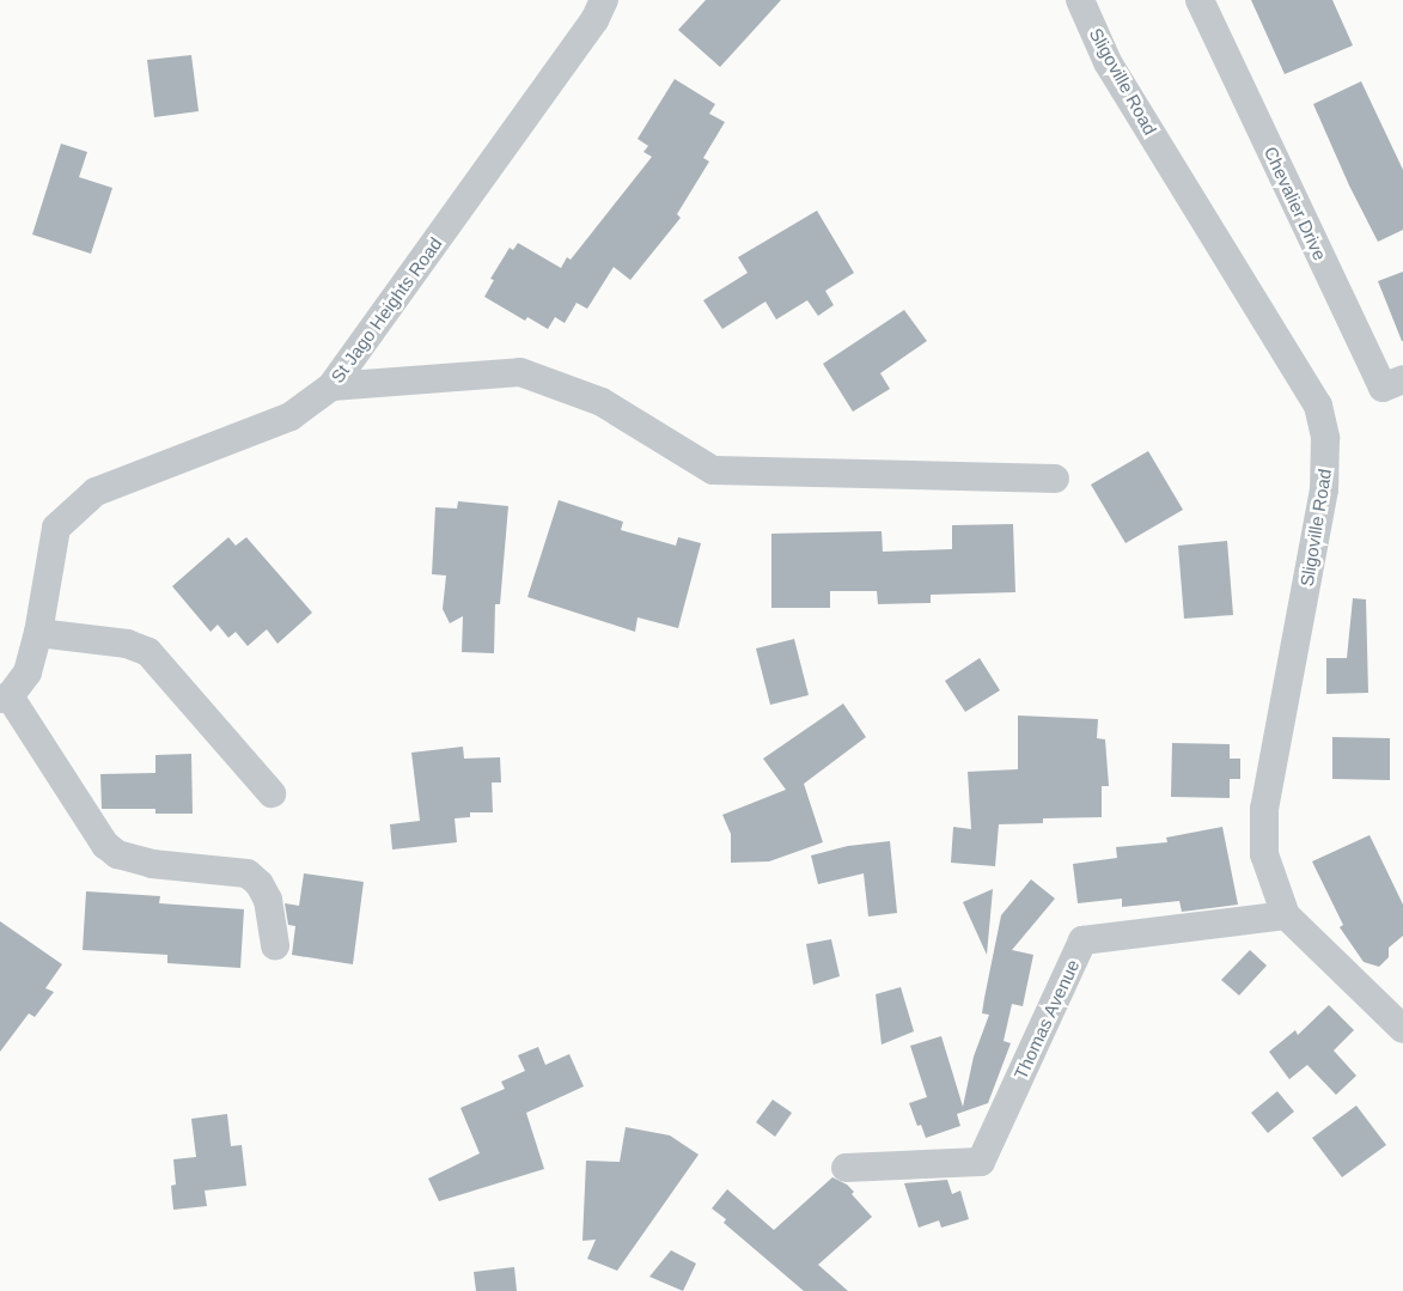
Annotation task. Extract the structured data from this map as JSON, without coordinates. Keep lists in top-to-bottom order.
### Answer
{
  "streets": {
    "street": [
      "Sligoville Road",
      "Chevalier Drive",
      "St Jago Heights Road",
      "Thomas Avenue"
    ]
  },
  "crossings": [
    ["Sligoville Road", "Thomas Avenue"]
  ]
}
